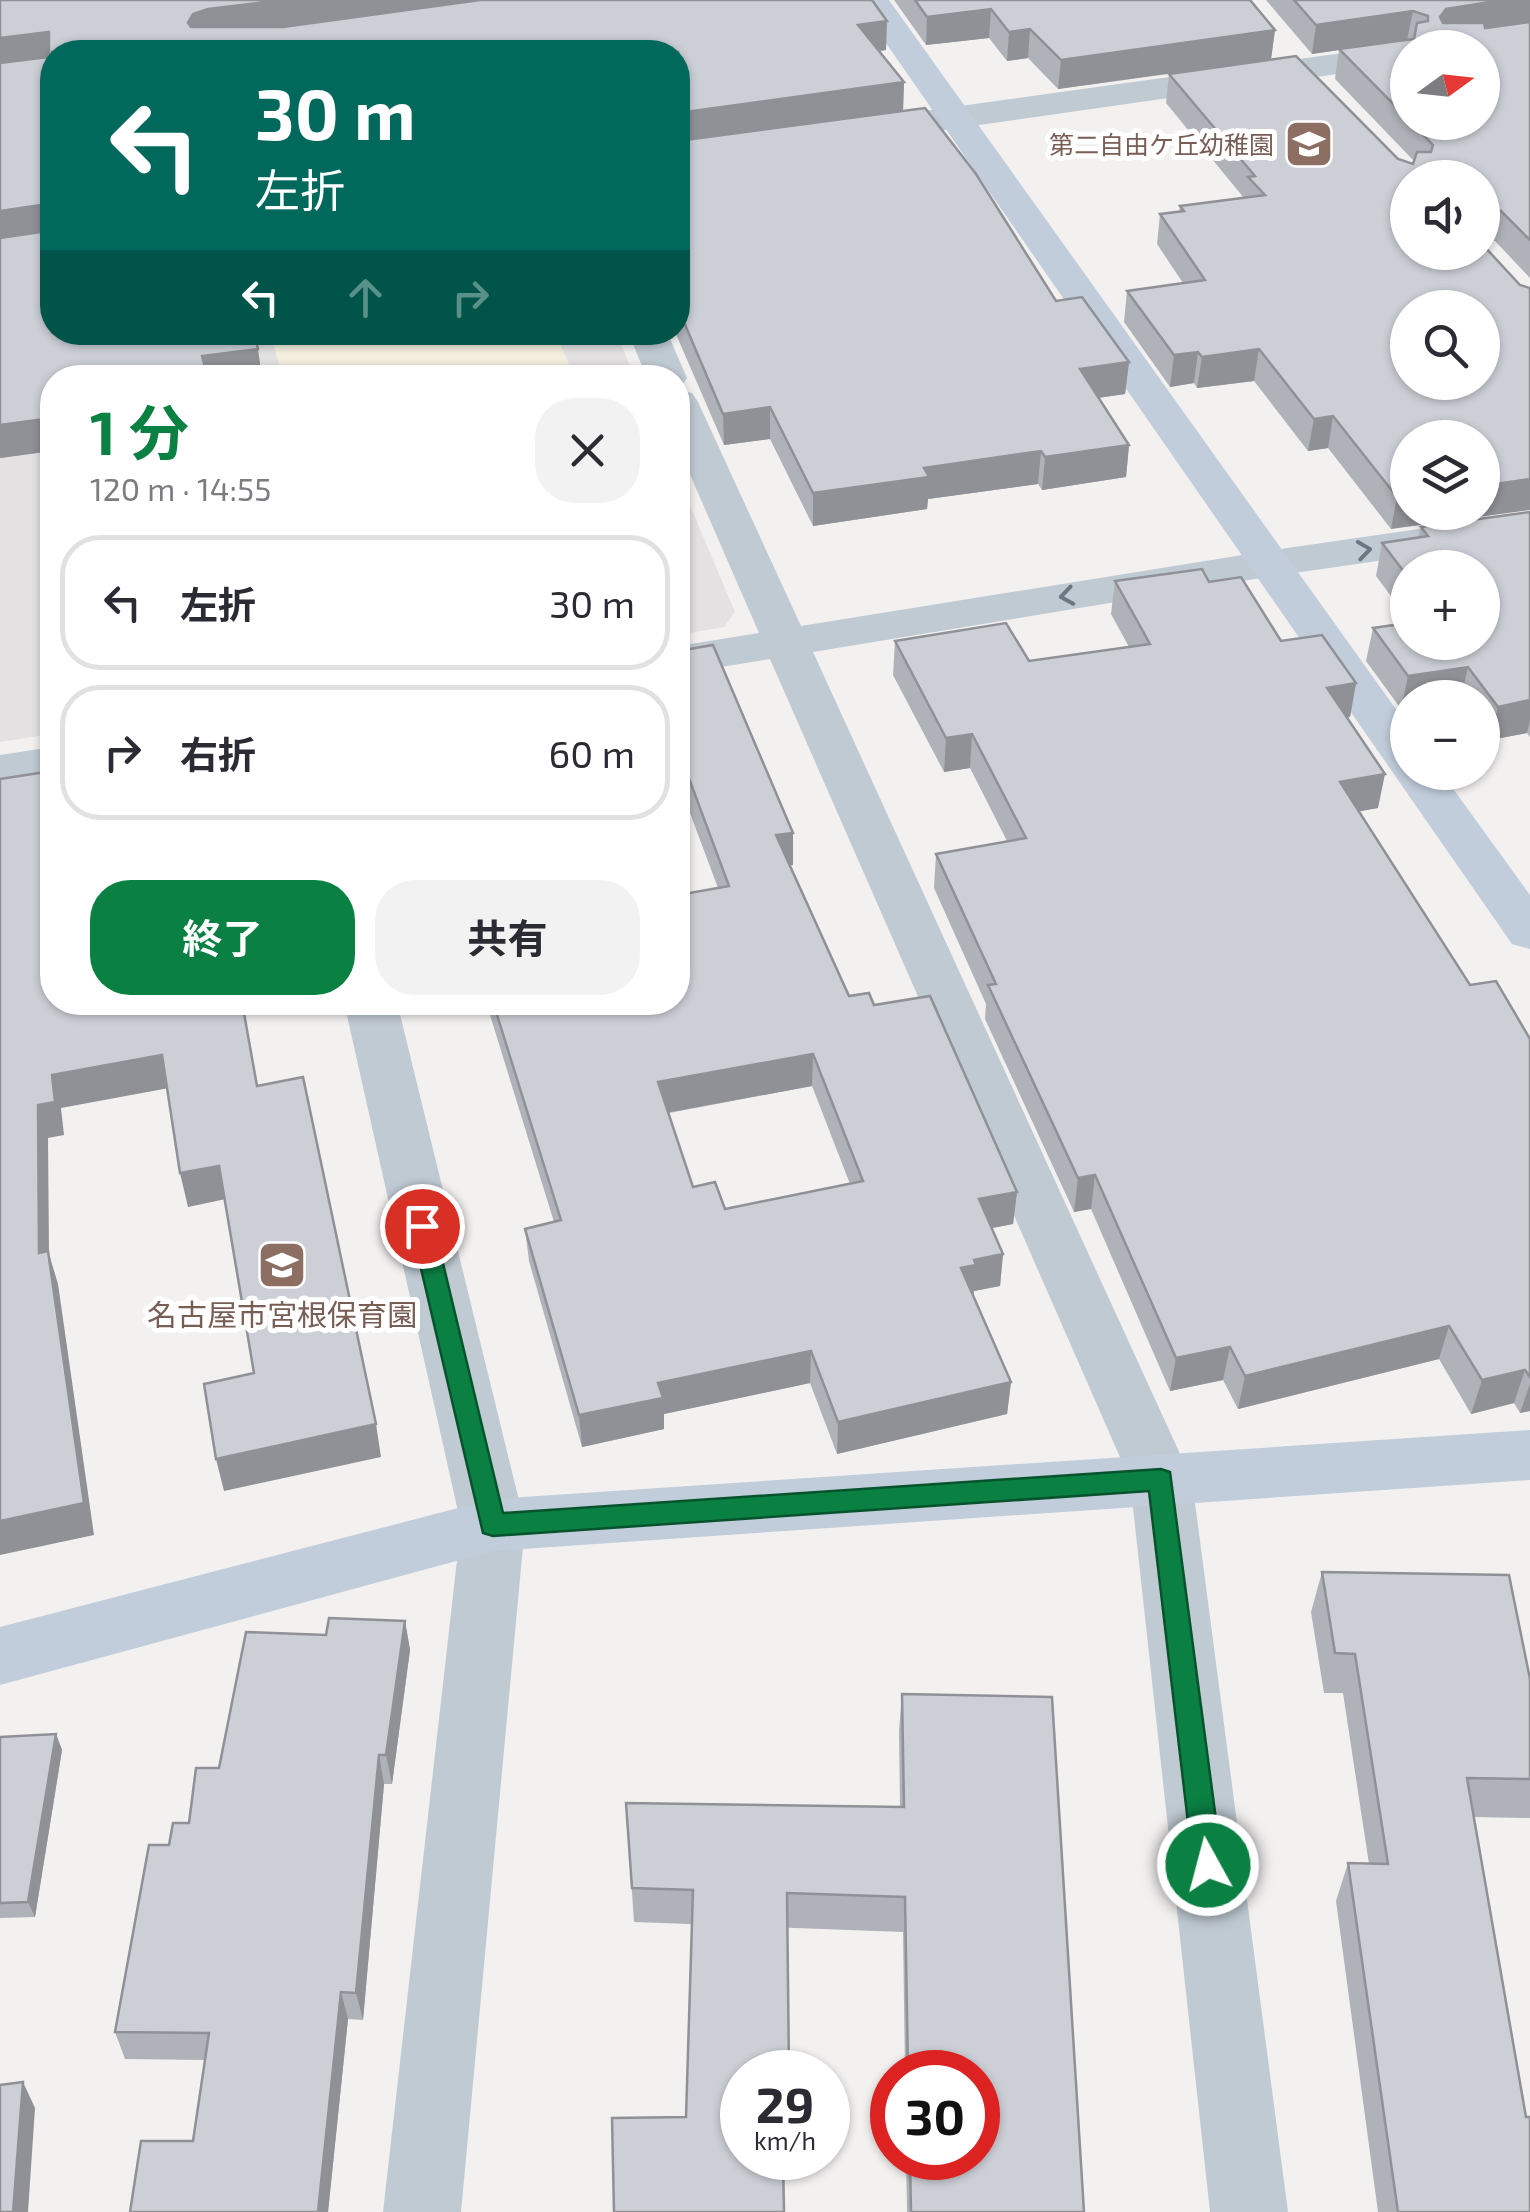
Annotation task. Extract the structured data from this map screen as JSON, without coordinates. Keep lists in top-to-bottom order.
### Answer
{
  "places": {
    "school or university": ["第二自由ケ丘幼稚園", "名古屋市宮根保育園"]
  },
  "north": "right",
  "page": {
    "map_buttons": ["+", "−"],
    "turn": ["30 m", "左折"],
    "heading": ["1 分", "120 m · 14:55"],
    "list": [
      {
        "name": "左折",
        "value": "30 m"
      },
      {
        "name": "右折",
        "value": "60 m"
      }
    ],
    "buttons": ["終了", "共有"],
    "speed": "29 km/h",
    "limit": "30"
  }
}
